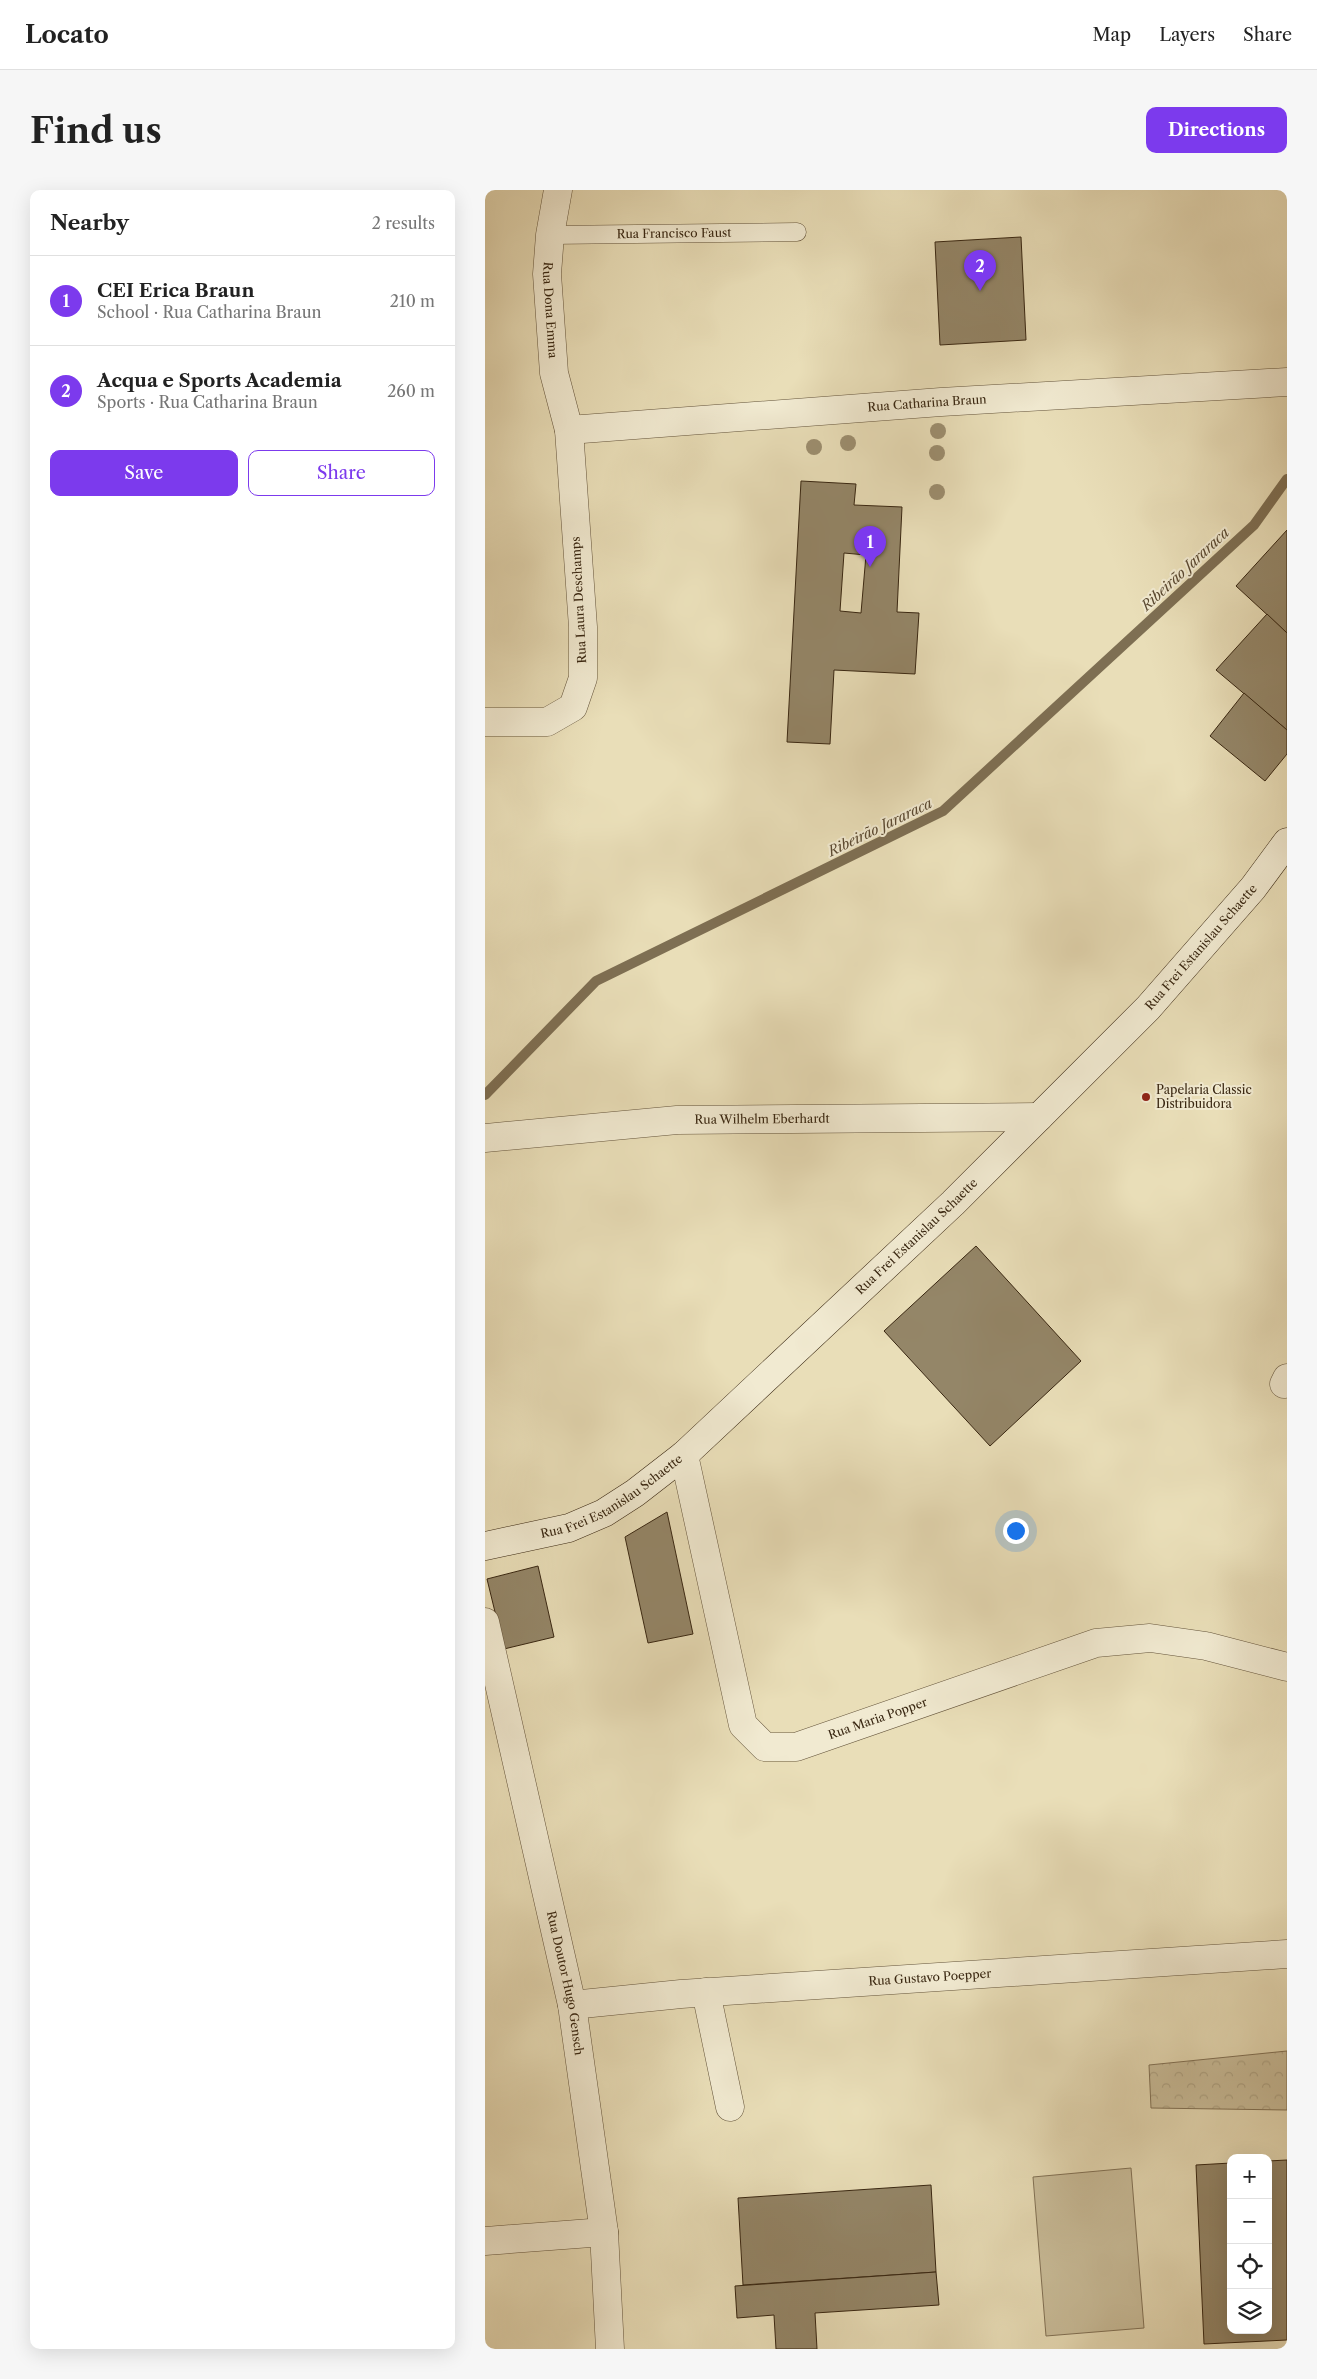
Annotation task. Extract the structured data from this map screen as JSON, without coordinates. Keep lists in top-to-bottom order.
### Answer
{
  "streets": {
    "street": [
      "Rua Dona Emma",
      "Rua Catharina Braun",
      "Rua Laura Deschamps",
      "Rua Frei Estanislau Schaette",
      "Rua Wilhelm Eberhardt",
      "Rua Maria Popper",
      "Rua Gustavo Poepper",
      "Rua Doutor Hugo Gensch"
    ],
    "lane": ["Rua Francisco Faust"]
  },
  "crossings": [
    ["Rua Francisco Faust", "Rua Dona Emma"],
    ["Rua Dona Emma", "Rua Catharina Braun"],
    ["Rua Dona Emma", "Rua Laura Deschamps"],
    ["Rua Catharina Braun", "Rua Laura Deschamps"],
    ["Rua Frei Estanislau Schaette", "Rua Wilhelm Eberhardt"],
    ["Rua Frei Estanislau Schaette", "Rua Maria Popper"],
    ["Rua Gustavo Poepper", "Rua Doutor Hugo Gensch"]
  ],
  "water": ["Ribeirão Jararaca"],
  "places": ["Papelaria Classic Distribuidora"],
  "page": {
    "header": "Locato",
    "nav": ["Map", "Layers", "Share"],
    "buttons": [
      "Directions",
      ["Save", "Share"]
    ],
    "title": "Find us",
    "heading": ["Nearby", "2 results"],
    "pins": ["2", "1"],
    "list": [
      {
        "mark": "1",
        "name": "CEI Erica Braun",
        "note": "School · Rua Catharina Braun",
        "value": "210 m"
      },
      {
        "mark": "2",
        "name": "Acqua e Sports Academia",
        "note": "Sports · Rua Catharina Braun",
        "value": "260 m"
      }
    ],
    "map_buttons": ["+", "−"]
  }
}
